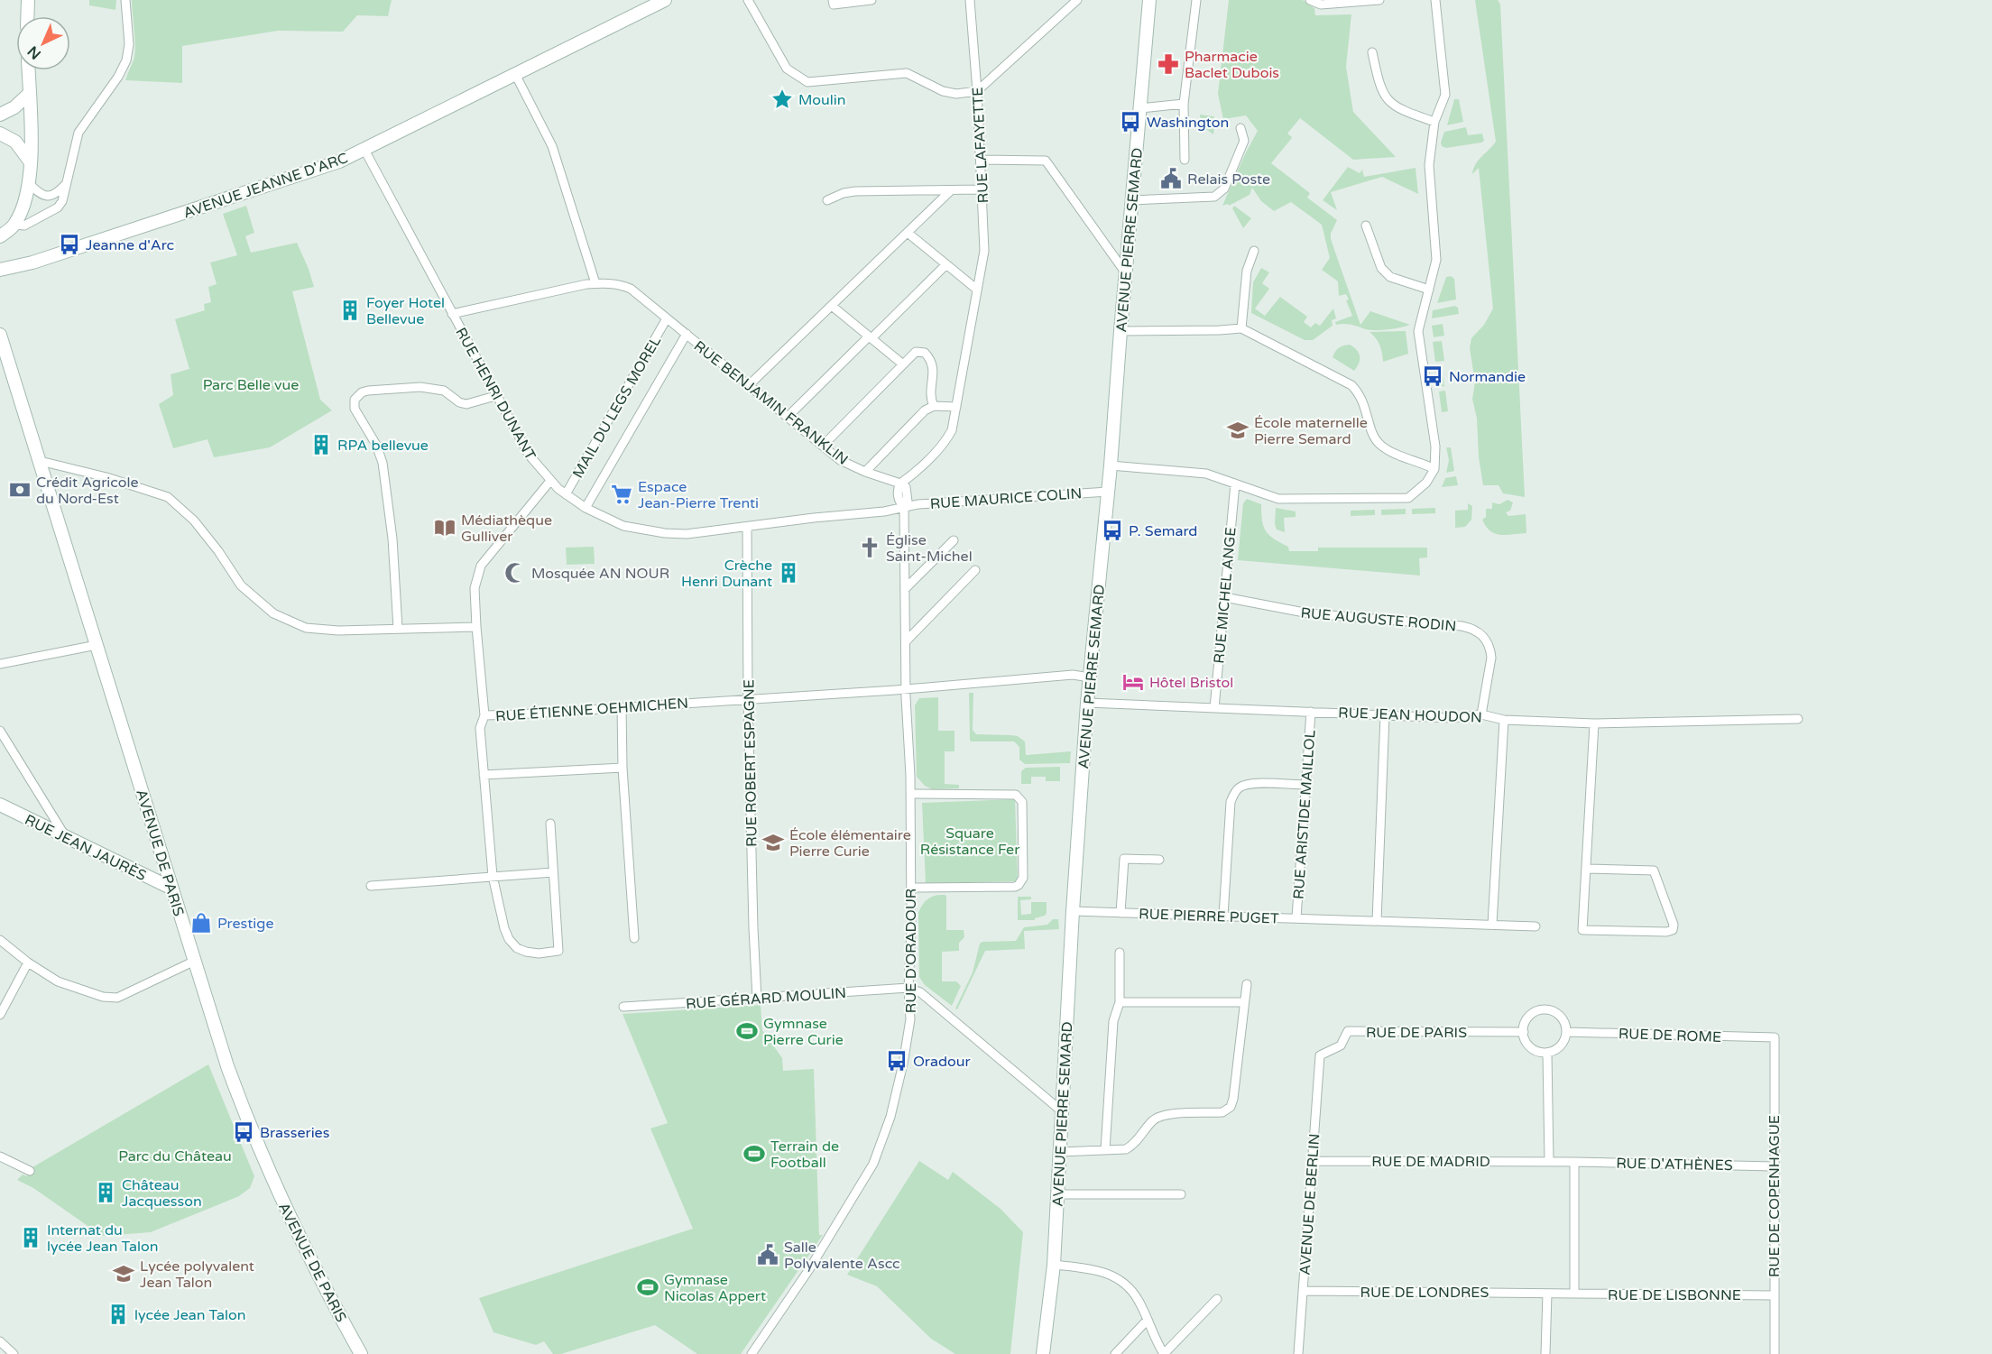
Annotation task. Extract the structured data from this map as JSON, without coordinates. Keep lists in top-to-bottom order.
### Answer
{
  "streets": {
    "main road": [
      "AVENUE JEANNE D'ARC",
      "AVENUE PIERRE SEMARD",
      "RUE JEAN JAURÈS",
      "AVENUE DE PARIS"
    ],
    "street": [
      "RUE LAFAYETTE",
      "RUE HENRI DUNANT",
      "RUE BENJAMIN FRANKLIN",
      "MAIL DU LEGS MOREL",
      "RUE MAURICE COLIN",
      "RUE MICHEL ANGE",
      "RUE AUGUSTE RODIN",
      "RUE ÉTIENNE OEHMICHEN",
      "RUE JEAN HOUDON",
      "RUE ROBERT ESPAGNE",
      "RUE ARISTIDE MAILLOL",
      "RUE PIERRE PUGET",
      "RUE D'ORADOUR",
      "RUE GÉRARD MOULIN",
      "RUE DE PARIS",
      "RUE DE ROME",
      "RUE DE MADRID",
      "RUE D'ATHÈNES",
      "RUE DE COPENHAGUE",
      "AVENUE DE BERLIN",
      "RUE DE LONDRES",
      "RUE DE LISBONNE"
    ]
  },
  "crossings": [
    ["RUE LAFAYETTE", "RUE BENJAMIN FRANKLIN"],
    ["AVENUE JEANNE D'ARC", "RUE HENRI DUNANT"],
    ["AVENUE PIERRE SEMARD", "RUE MAURICE COLIN"],
    ["AVENUE PIERRE SEMARD", "RUE ÉTIENNE OEHMICHEN"],
    ["AVENUE PIERRE SEMARD", "RUE JEAN HOUDON"],
    ["AVENUE PIERRE SEMARD", "RUE PIERRE PUGET"],
    ["RUE HENRI DUNANT", "RUE BENJAMIN FRANKLIN"],
    ["RUE HENRI DUNANT", "MAIL DU LEGS MOREL"],
    ["RUE HENRI DUNANT", "RUE MAURICE COLIN"],
    ["RUE HENRI DUNANT", "RUE ÉTIENNE OEHMICHEN"],
    ["RUE HENRI DUNANT", "RUE ROBERT ESPAGNE"],
    ["RUE HENRI DUNANT", "RUE D'ORADOUR"],
    ["RUE BENJAMIN FRANKLIN", "MAIL DU LEGS MOREL"],
    ["RUE MAURICE COLIN", "RUE D'ORADOUR"],
    ["RUE MICHEL ANGE", "RUE AUGUSTE RODIN"],
    ["RUE MICHEL ANGE", "RUE JEAN HOUDON"],
    ["RUE AUGUSTE RODIN", "RUE JEAN HOUDON"],
    ["RUE ÉTIENNE OEHMICHEN", "RUE ROBERT ESPAGNE"],
    ["RUE ÉTIENNE OEHMICHEN", "RUE D'ORADOUR"],
    ["RUE JEAN HOUDON", "RUE ARISTIDE MAILLOL"],
    ["RUE ROBERT ESPAGNE", "RUE GÉRARD MOULIN"],
    ["RUE ARISTIDE MAILLOL", "RUE PIERRE PUGET"],
    ["RUE JEAN JAURÈS", "AVENUE DE PARIS"],
    ["RUE D'ORADOUR", "RUE GÉRARD MOULIN"],
    ["RUE DE PARIS", "RUE DE ROME"],
    ["RUE DE PARIS", "AVENUE DE BERLIN"],
    ["RUE DE ROME", "RUE DE COPENHAGUE"],
    ["RUE DE MADRID", "RUE D'ATHÈNES"],
    ["RUE DE MADRID", "AVENUE DE BERLIN"],
    ["RUE D'ATHÈNES", "RUE DE COPENHAGUE"],
    ["RUE DE COPENHAGUE", "RUE DE LISBONNE"],
    ["AVENUE DE BERLIN", "RUE DE LONDRES"],
    ["RUE DE LONDRES", "RUE DE LISBONNE"]
  ],
  "parks": ["Parc Belle vue", "Square Résistance Fer", "Parc du Château"],
  "places": {
    "pharmacy": ["Pharmacie Baclet Dubois"],
    "place": ["Moulin"],
    "bus stop": [
      "Washington",
      "Jeanne d'Arc",
      "Normandie",
      "P. Semard",
      "Oradour",
      "Brasseries"
    ],
    "public building": ["Relais Poste", "Salle Polyvalente Ascc"],
    "building": [
      "Foyer Hotel Bellevue",
      "RPA bellevue",
      "Crèche Henri Dunant",
      "Château Jacquesson",
      "Internat du lycée Jean Talon",
      "lycée Jean Talon"
    ],
    "school or university": ["École maternelle Pierre Semard", "École élémentaire Pierre Curie", "Lycée polyvalent Jean Talon"],
    "bank": ["Crédit Agricole du Nord-Est"],
    "supermarket": ["Espace Jean-Pierre Trenti"],
    "library": ["Médiathèque Gulliver"],
    "church": ["Église Saint-Michel"],
    "mosque": ["Mosquée AN NOUR"],
    "hotel": ["Hôtel Bristol"],
    "shop": ["Prestige"],
    "sports": ["Gymnase Pierre Curie", "Terrain de Football", "Gymnase Nicolas Appert"]
  },
  "north": "bottom left"
}
